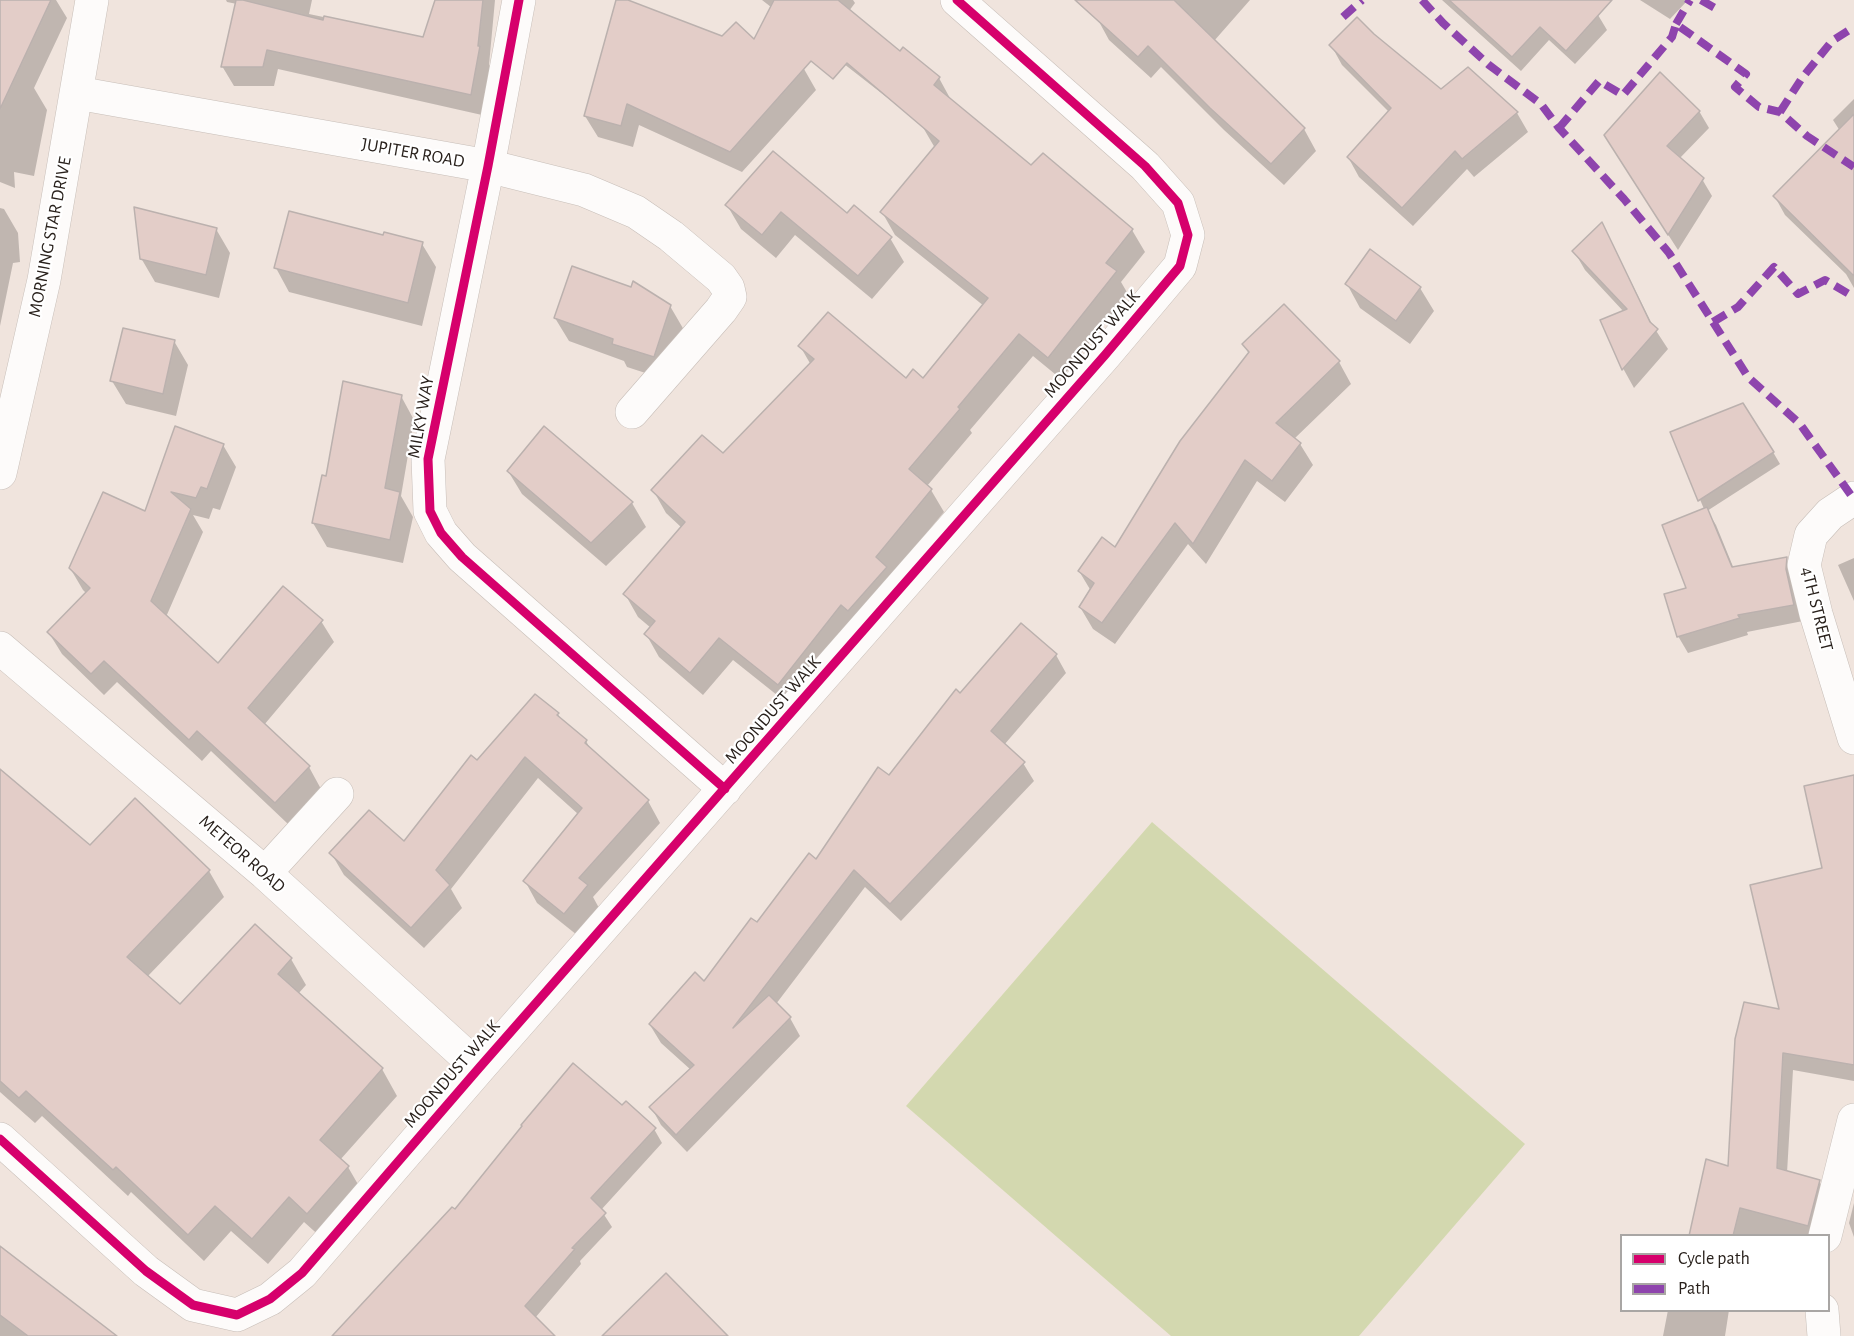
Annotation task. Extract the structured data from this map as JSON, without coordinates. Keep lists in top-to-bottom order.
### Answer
{
  "streets": {
    "street": [
      "JUPITER ROAD",
      "MORNING STAR DRIVE",
      "MOONDUST WALK",
      "MILKY WAY",
      "4TH STREET",
      "METEOR ROAD"
    ]
  },
  "crossings": [
    ["JUPITER ROAD", "MORNING STAR DRIVE"],
    ["JUPITER ROAD", "MILKY WAY"],
    ["MOONDUST WALK", "MILKY WAY"],
    ["MOONDUST WALK", "METEOR ROAD"]
  ],
  "legend": ["Cycle path", "Path"]
}
